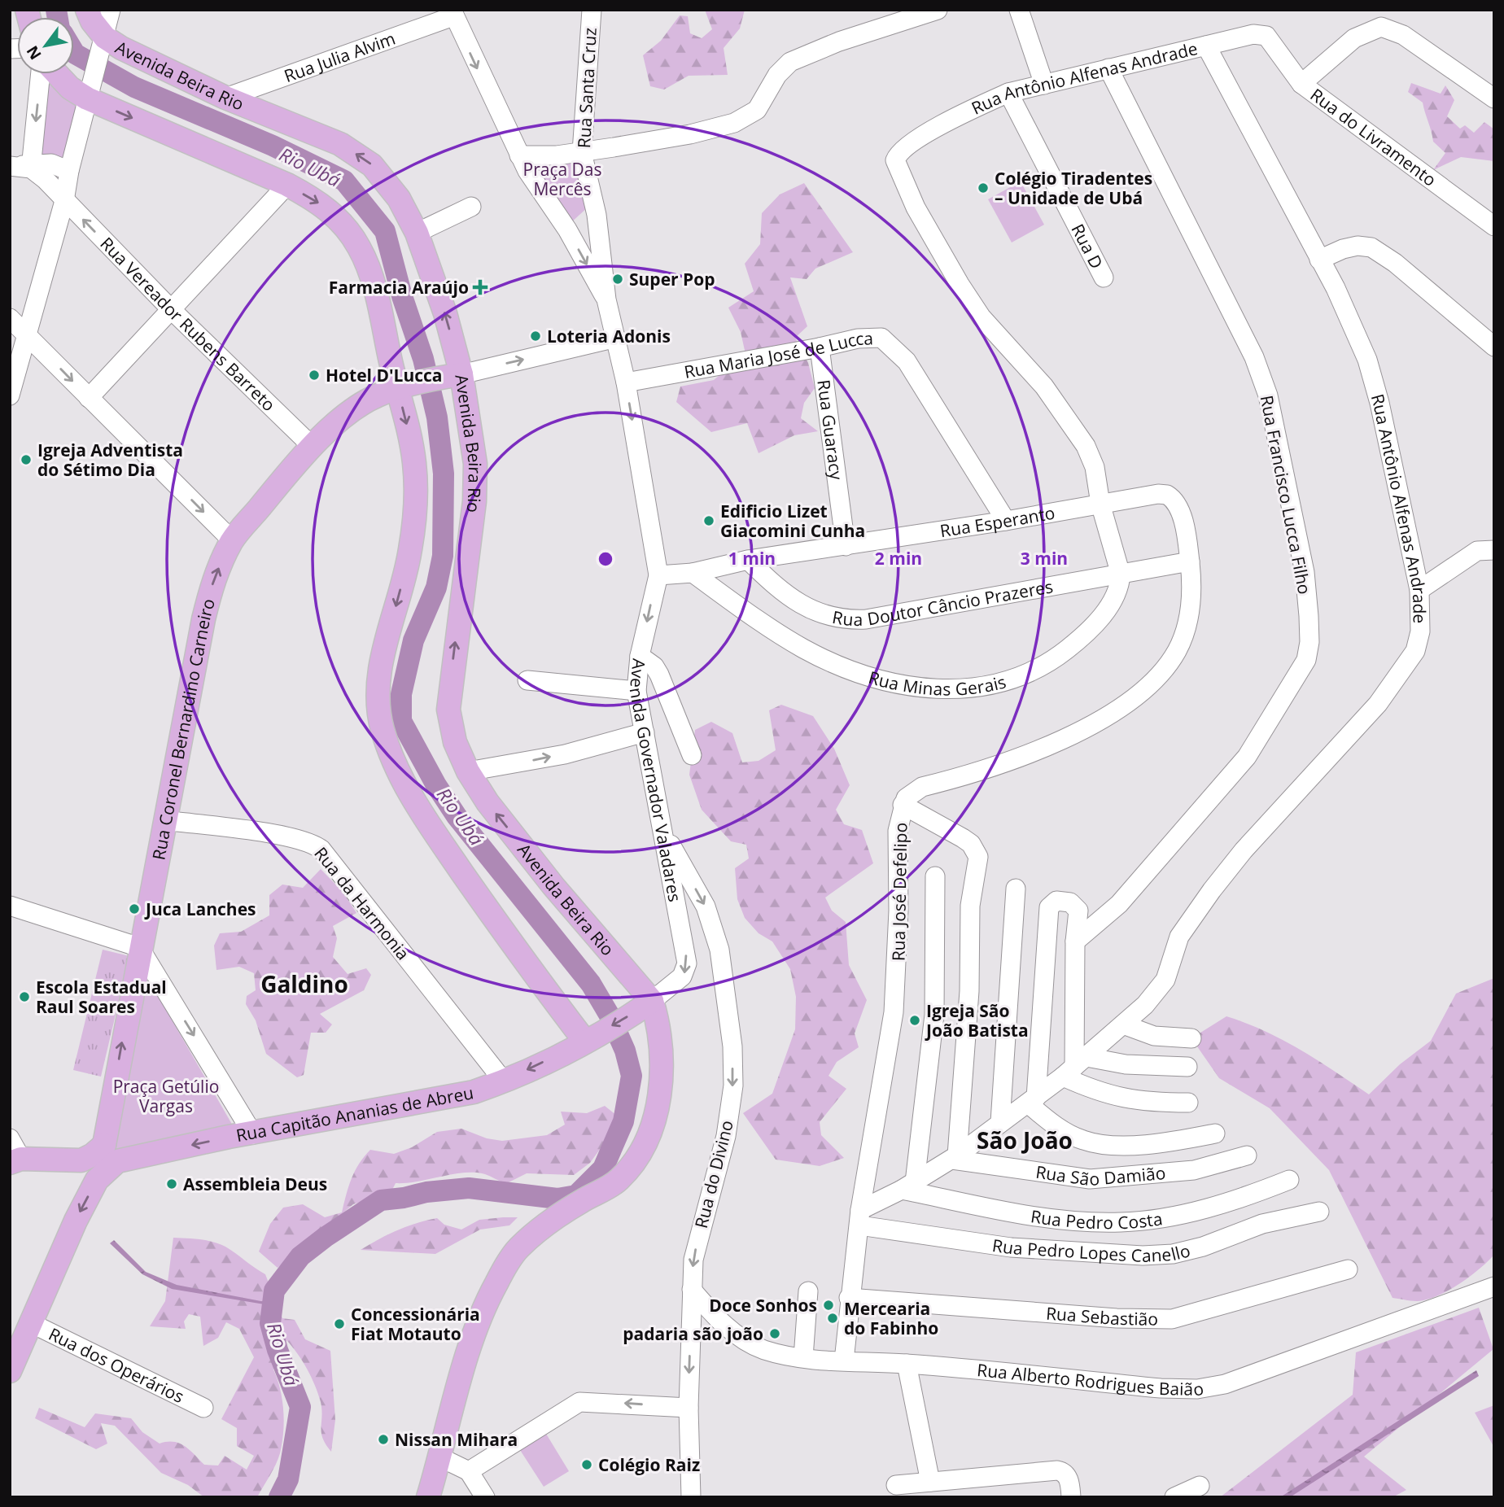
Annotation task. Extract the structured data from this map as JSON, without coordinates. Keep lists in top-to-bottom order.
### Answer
{
  "streets": {
    "main road": ["Avenida Beira Rio", "Rua Coronel Bernardino Carneiro", "Rua Capitão Ananias de Abreu"],
    "street": [
      "Rua Julia Alvim",
      "Rua Antônio Alfenas Andrade",
      "Rua Santa Cruz",
      "Rua do Livramento",
      "Rua D",
      "Rua Vereador Rubens Barreto",
      "Rua Maria José de Lucca",
      "Rua Guaracy",
      "Rua Francisco Lucca Filho",
      "Rua Esperanto",
      "Rua Doutor Câncio Prazeres",
      "Rua Minas Gerais",
      "Avenida Governador Valadares",
      "Rua José Defelipo",
      "Rua da Harmonia",
      "Rua São Damião",
      "Rua do Divino",
      "Rua Pedro Costa",
      "Rua Pedro Lopes Canello",
      "Rua Sebastião",
      "Rua dos Operários",
      "Rua Alberto Rodrigues Baião"
    ]
  },
  "crossings": [
    ["Rua Julia Alvim", "Avenida Beira Rio"],
    ["Avenida Beira Rio", "Rua Coronel Bernardino Carneiro"],
    ["Avenida Beira Rio", "Avenida Governador Valadares"],
    ["Avenida Beira Rio", "Rua Capitão Ananias de Abreu"],
    ["Rua Antônio Alfenas Andrade", "Rua do Livramento"],
    ["Rua Antônio Alfenas Andrade", "Rua D"],
    ["Rua Antônio Alfenas Andrade", "Rua Francisco Lucca Filho"],
    ["Rua Antônio Alfenas Andrade", "Rua Esperanto"],
    ["Rua Antônio Alfenas Andrade", "Rua José Defelipo"],
    ["Rua Antônio Alfenas Andrade", "Rua São Damião"],
    ["Rua Antônio Alfenas Andrade", "Rua Pedro Costa"],
    ["Rua Antônio Alfenas Andrade", "Rua Pedro Lopes Canello"],
    ["Rua Santa Cruz", "Avenida Governador Valadares"],
    ["Rua Vereador Rubens Barreto", "Rua Coronel Bernardino Carneiro"],
    ["Rua Maria José de Lucca", "Rua Guaracy"],
    ["Rua Maria José de Lucca", "Rua Esperanto"],
    ["Rua Maria José de Lucca", "Avenida Governador Valadares"],
    ["Rua Guaracy", "Rua Esperanto"],
    ["Rua Esperanto", "Rua Doutor Câncio Prazeres"],
    ["Rua Esperanto", "Rua Minas Gerais"],
    ["Rua Esperanto", "Rua José Defelipo"],
    ["Rua Doutor Câncio Prazeres", "Rua Minas Gerais"],
    ["Rua Doutor Câncio Prazeres", "Rua José Defelipo"],
    ["Rua Coronel Bernardino Carneiro", "Rua da Harmonia"],
    ["Rua Coronel Bernardino Carneiro", "Rua Capitão Ananias de Abreu"],
    ["Avenida Governador Valadares", "Rua Capitão Ananias de Abreu"],
    ["Avenida Governador Valadares", "Rua do Divino"],
    ["Rua José Defelipo", "Rua Pedro Lopes Canello"],
    ["Rua José Defelipo", "Rua Sebastião"],
    ["Rua José Defelipo", "Rua Alberto Rodrigues Baião"],
    ["Rua da Harmonia", "Rua Capitão Ananias de Abreu"],
    ["Rua do Divino", "Rua Alberto Rodrigues Baião"]
  ],
  "one_way": [
    "Rua Coronel Bernardino Carneiro",
    "Avenida Governador Valadares",
    "Rua Capitão Ananias de Abreu",
    "Rua do Divino"
  ],
  "districts": ["Galdino", "São João"],
  "water": ["Rio Ubá"],
  "parks": ["Praça Das Mercês", "Praça Getúlio Vargas"],
  "places": {
    "other": [
      "Colégio Tiradentes – Unidade de Ubá",
      "Super Pop",
      "Loteria Adonis",
      "Hotel D'Lucca",
      "Igreja Adventista do Sétimo Dia",
      "Edificio Lizet Giacomini Cunha",
      "Juca Lanches",
      "Escola Estadual Raul Soares",
      "Igreja São João Batista",
      "Assembleia Deus",
      "Doce Sonhos",
      "Mercearia do Fabinho",
      "Concessionária Fiat Motauto",
      "padaria são joão",
      "Nissan Mihara",
      "Colégio Raiz"
    ],
    "health": ["Farmacia Araújo"]
  },
  "north": "bottom left",
  "rings": ["1 min", "2 min", "3 min"]
}
